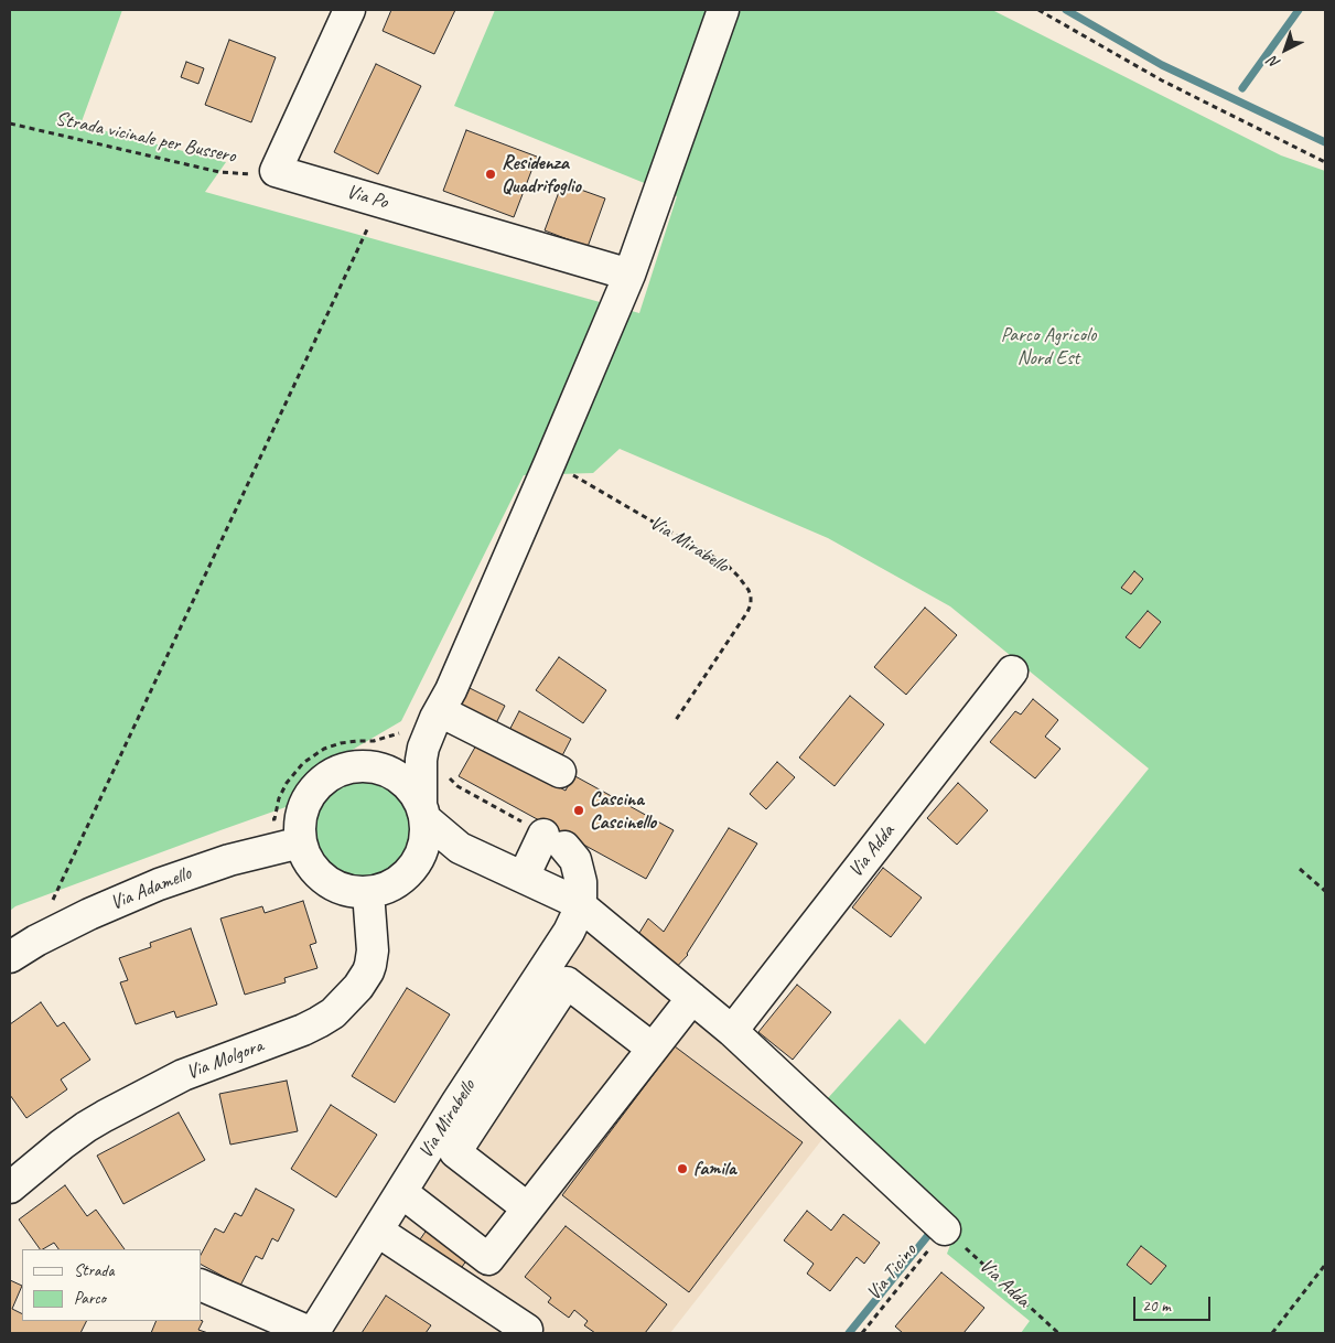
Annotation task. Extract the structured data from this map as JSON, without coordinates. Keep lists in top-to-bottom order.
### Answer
{
  "streets": {
    "street": [
      "Via Po",
      "Via Mirabello",
      "Via Adda",
      "Via Adamello",
      "Via Molgora"
    ],
    "path": ["Strada vicinale per Bussero", "Via Ticino"]
  },
  "crossings": [
    ["Strada vicinale per Bussero", "Via Po"],
    ["Via Adda", "Via Ticino"],
    ["Via Adamello", "Via Molgora"]
  ],
  "parks": ["Parco Agricolo Nord Est"],
  "places": ["Residenza Quadrifoglio", "Cascina Cascinello", "famila"],
  "legend": ["Strada", "Parco"],
  "scale_bar": "20 m",
  "north": "bottom left"
}
